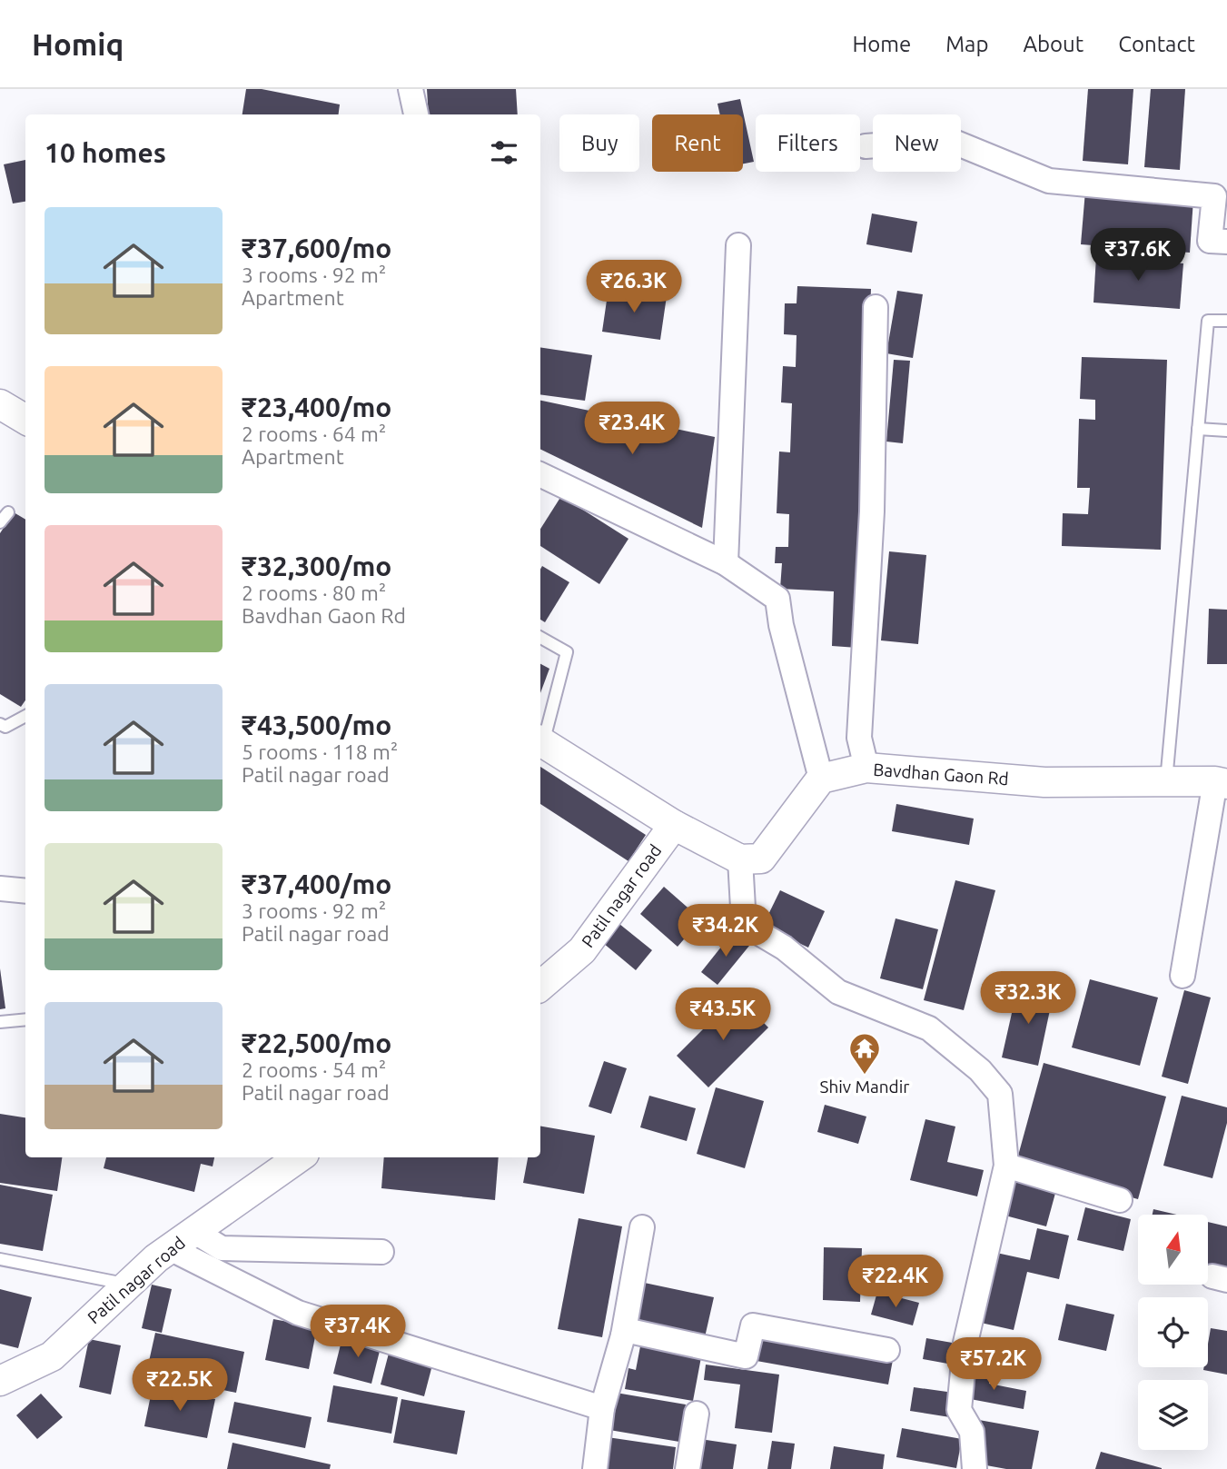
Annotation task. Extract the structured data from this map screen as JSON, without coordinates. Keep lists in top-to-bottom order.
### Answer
{
  "streets": {
    "street": ["Bavdhan Gaon Rd", "Patil nagar road"]
  },
  "places": {
    "temple": ["Shiv Mandir"]
  },
  "north": "top",
  "page": {
    "header": "Homiq",
    "nav": [
      "Home",
      "Map",
      "About",
      "Contact"
    ],
    "chip": [
      "Buy",
      "Rent",
      "Filters",
      "New"
    ],
    "heading": "10 homes",
    "list": [
      {
        "name": "₹37,600/mo",
        "note": "3 rooms · 92 m² · Apartment"
      },
      {
        "name": "₹23,400/mo",
        "note": "2 rooms · 64 m² · Apartment"
      },
      {
        "name": "₹32,300/mo",
        "note": "2 rooms · 80 m² · Bavdhan Gaon Rd"
      },
      {
        "name": "₹43,500/mo",
        "note": "5 rooms · 118 m² · Patil nagar road"
      },
      {
        "name": "₹37,400/mo",
        "note": "3 rooms · 92 m² · Patil nagar road"
      },
      {
        "name": "₹22,500/mo",
        "note": "2 rooms · 54 m² · Patil nagar road"
      }
    ],
    "price": [
      "₹37.6K",
      "₹26.3K",
      "₹23.4K",
      "₹34.2K",
      "₹32.3K",
      "₹43.5K",
      "₹22.4K",
      "₹37.4K",
      "₹57.2K",
      "₹22.5K"
    ]
  }
}
